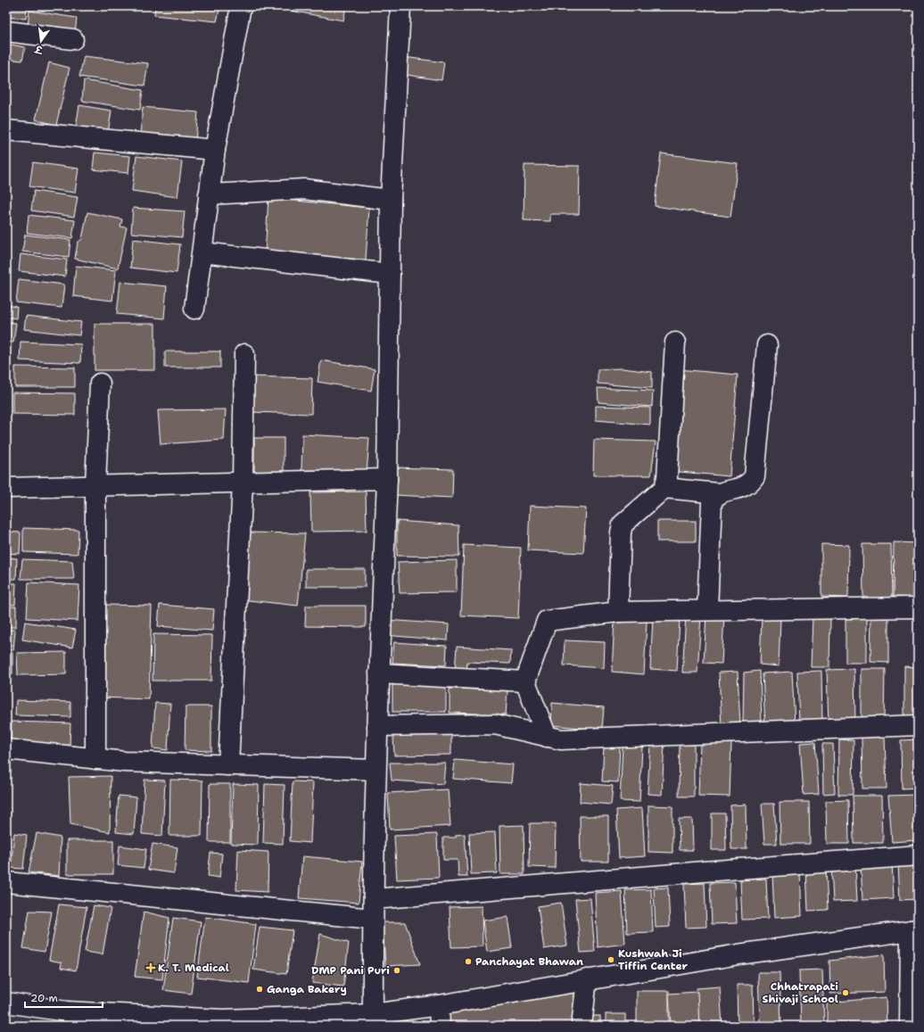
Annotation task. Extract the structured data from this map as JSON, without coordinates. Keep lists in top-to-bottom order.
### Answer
{
  "places": {
    "other": [
      "Kushwah Ji Tiffin Center",
      "Panchayat Bhawan",
      "DMP Pani Puri",
      "Ganga Bakery",
      "Chhatrapati Shivaji School"
    ],
    "health": ["K. T. Medical"]
  },
  "scale_bar": "20 m",
  "north": "bottom"
}
